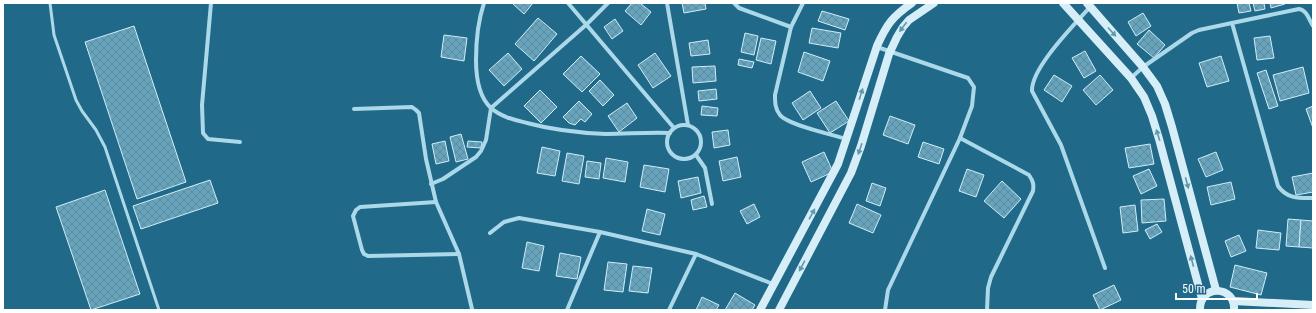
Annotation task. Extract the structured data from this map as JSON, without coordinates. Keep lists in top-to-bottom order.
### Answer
{
  "scale_bar": "50 m"
}
